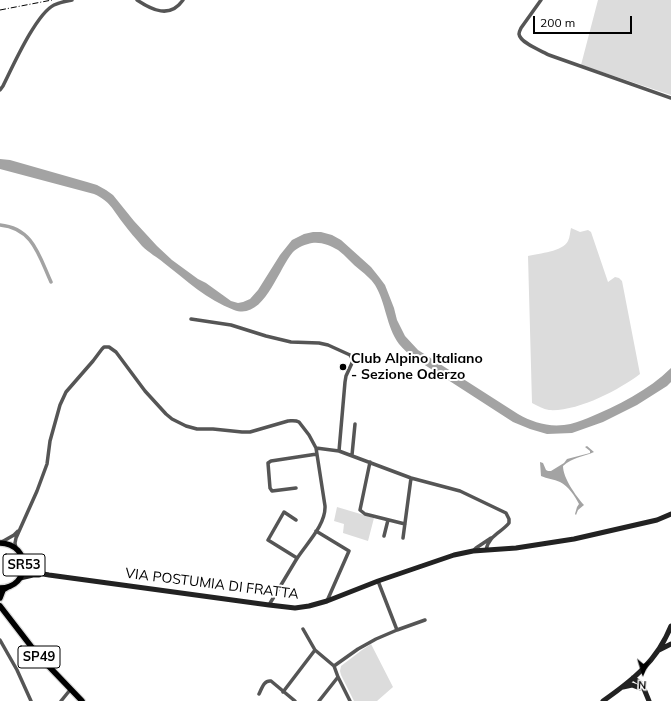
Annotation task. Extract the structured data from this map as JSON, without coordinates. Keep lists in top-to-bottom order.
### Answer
{
  "streets": {
    "main road": ["SR53", "VIA POSTUMIA DI FRATTA", "SP49"]
  },
  "crossings": [
    ["SR53", "VIA POSTUMIA DI FRATTA"]
  ],
  "places": ["Club Alpino Italiano - Sezione Oderzo"],
  "scale_bar": "200 m",
  "north": "bottom"
}
